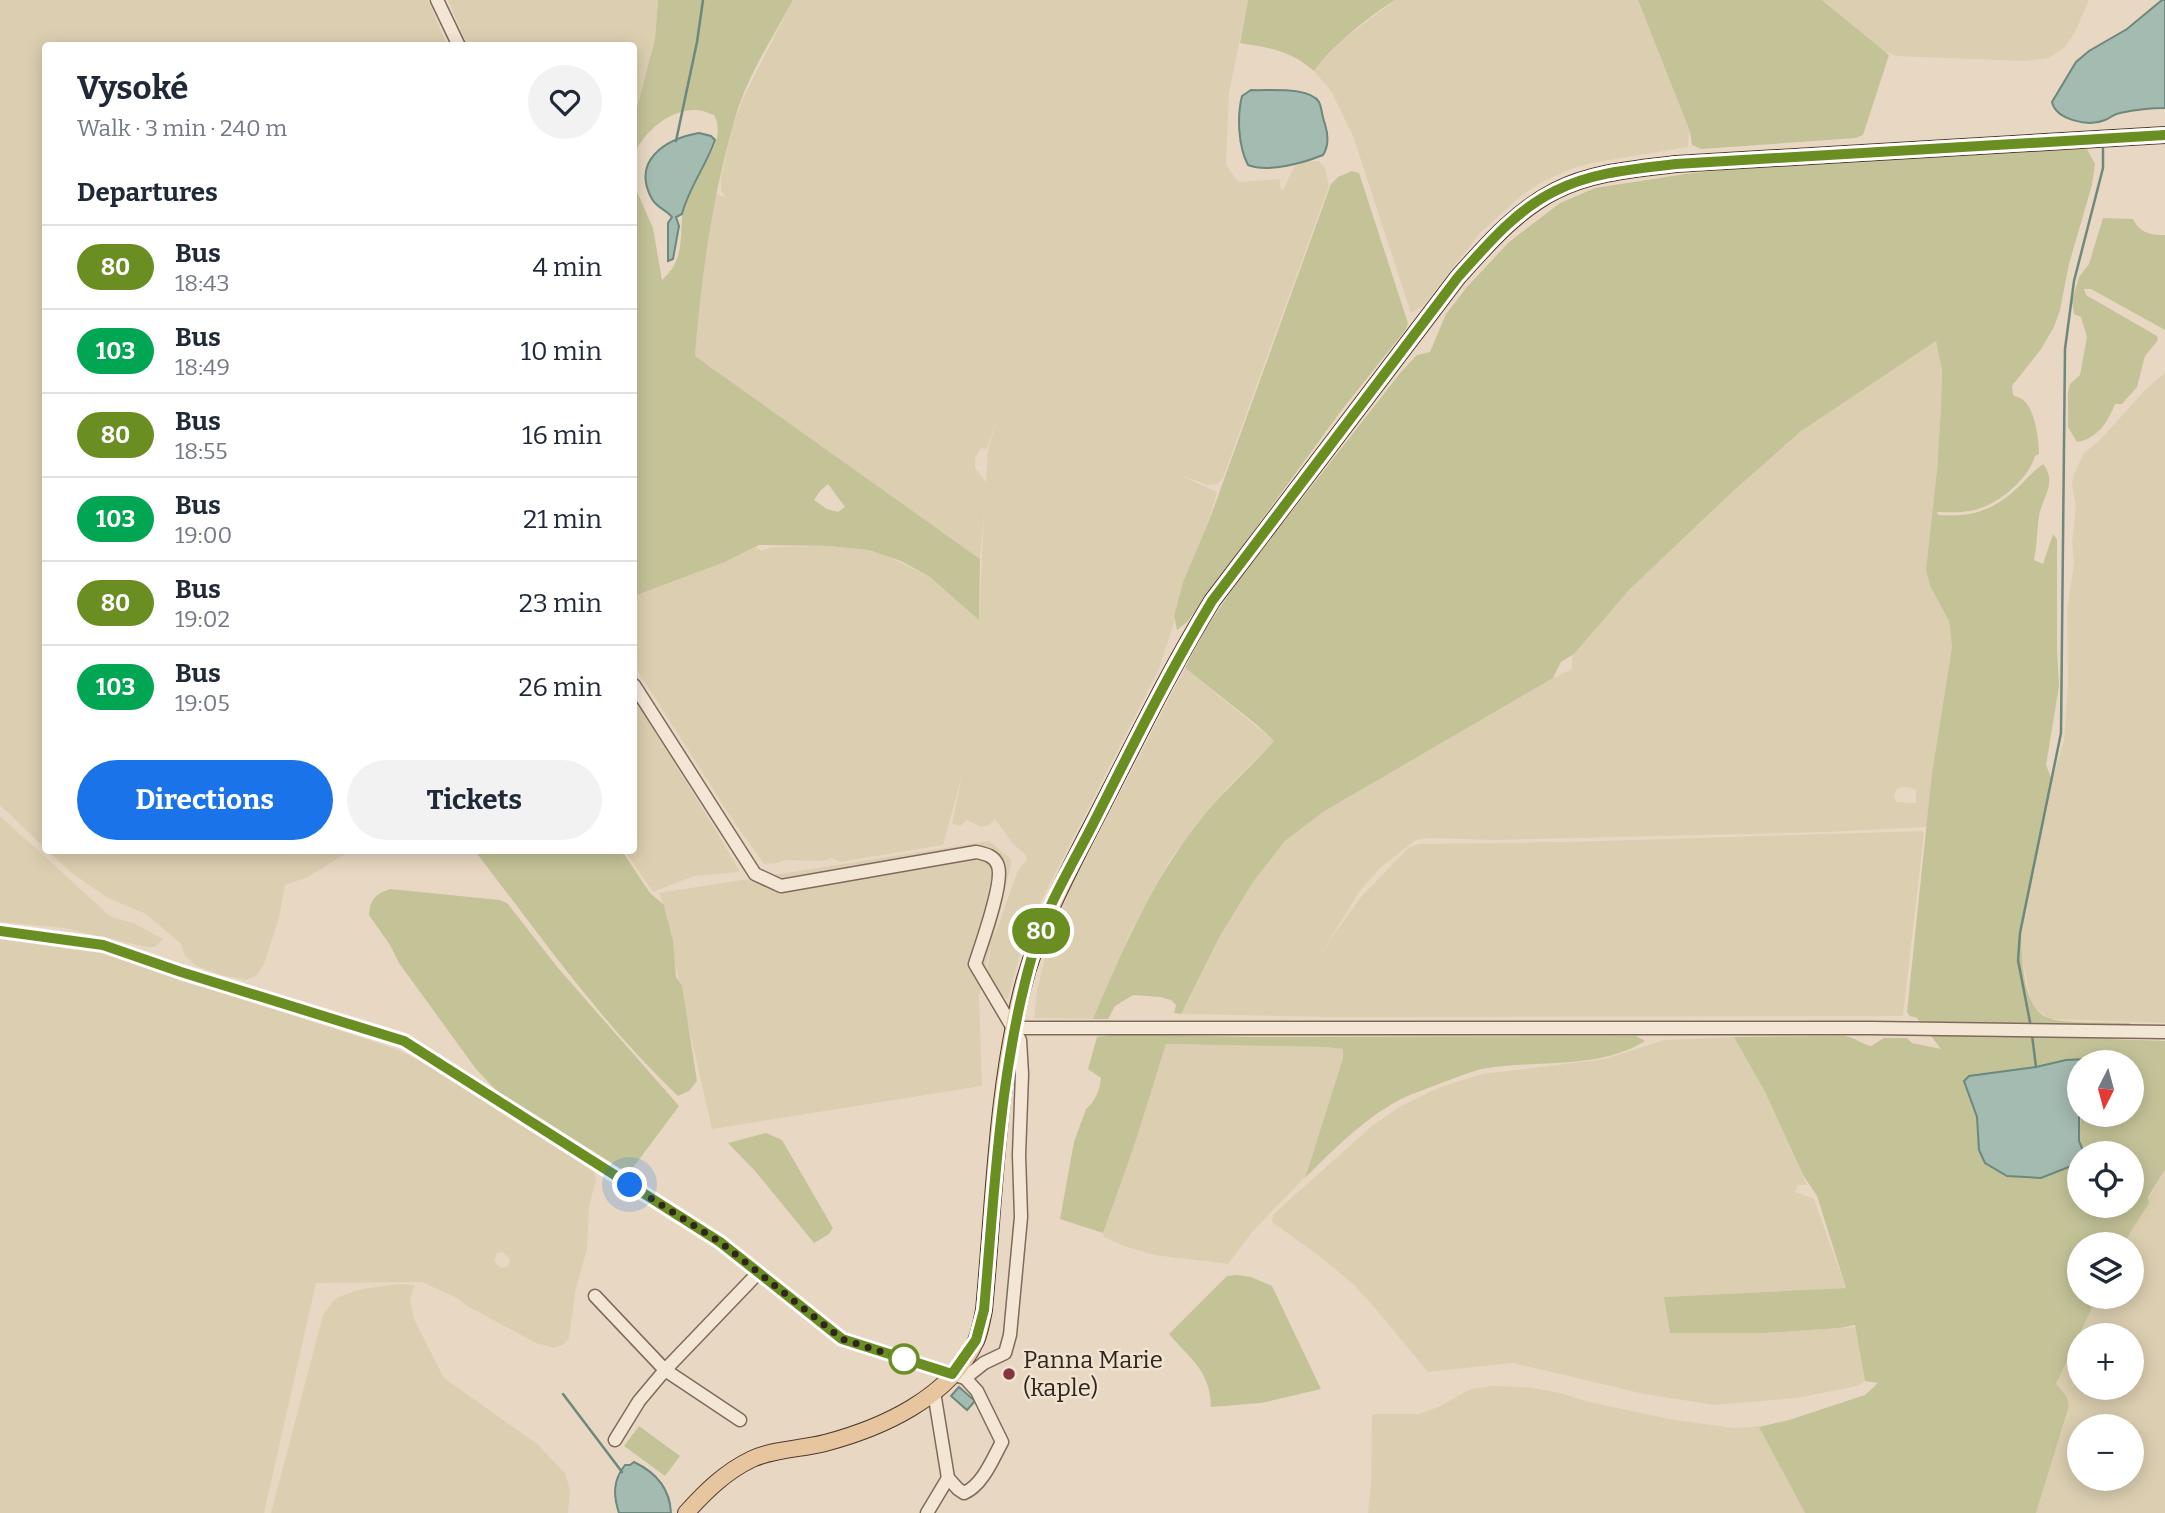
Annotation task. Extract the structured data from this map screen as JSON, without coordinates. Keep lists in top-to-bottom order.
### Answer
{
  "places": ["Panna Marie (kaple)"],
  "lines": ["bus line 80"],
  "north": "bottom",
  "page": {
    "on_map": "80",
    "heading": [
      ["Vysoké", "Walk · 3 min · 240 m"],
      "Departures"
    ],
    "list": [
      {
        "mark": "80",
        "name": "Bus",
        "note": "18:43",
        "value": "4 min"
      },
      {
        "mark": "103",
        "name": "Bus",
        "note": "18:49",
        "value": "10 min"
      },
      {
        "mark": "80",
        "name": "Bus",
        "note": "18:55",
        "value": "16 min"
      },
      {
        "mark": "103",
        "name": "Bus",
        "note": "19:00",
        "value": "21 min"
      },
      {
        "mark": "80",
        "name": "Bus",
        "note": "19:02",
        "value": "23 min"
      },
      {
        "mark": "103",
        "name": "Bus",
        "note": "19:05",
        "value": "26 min"
      }
    ],
    "buttons": ["Directions", "Tickets"],
    "map_buttons": ["+", "−"]
  }
}
